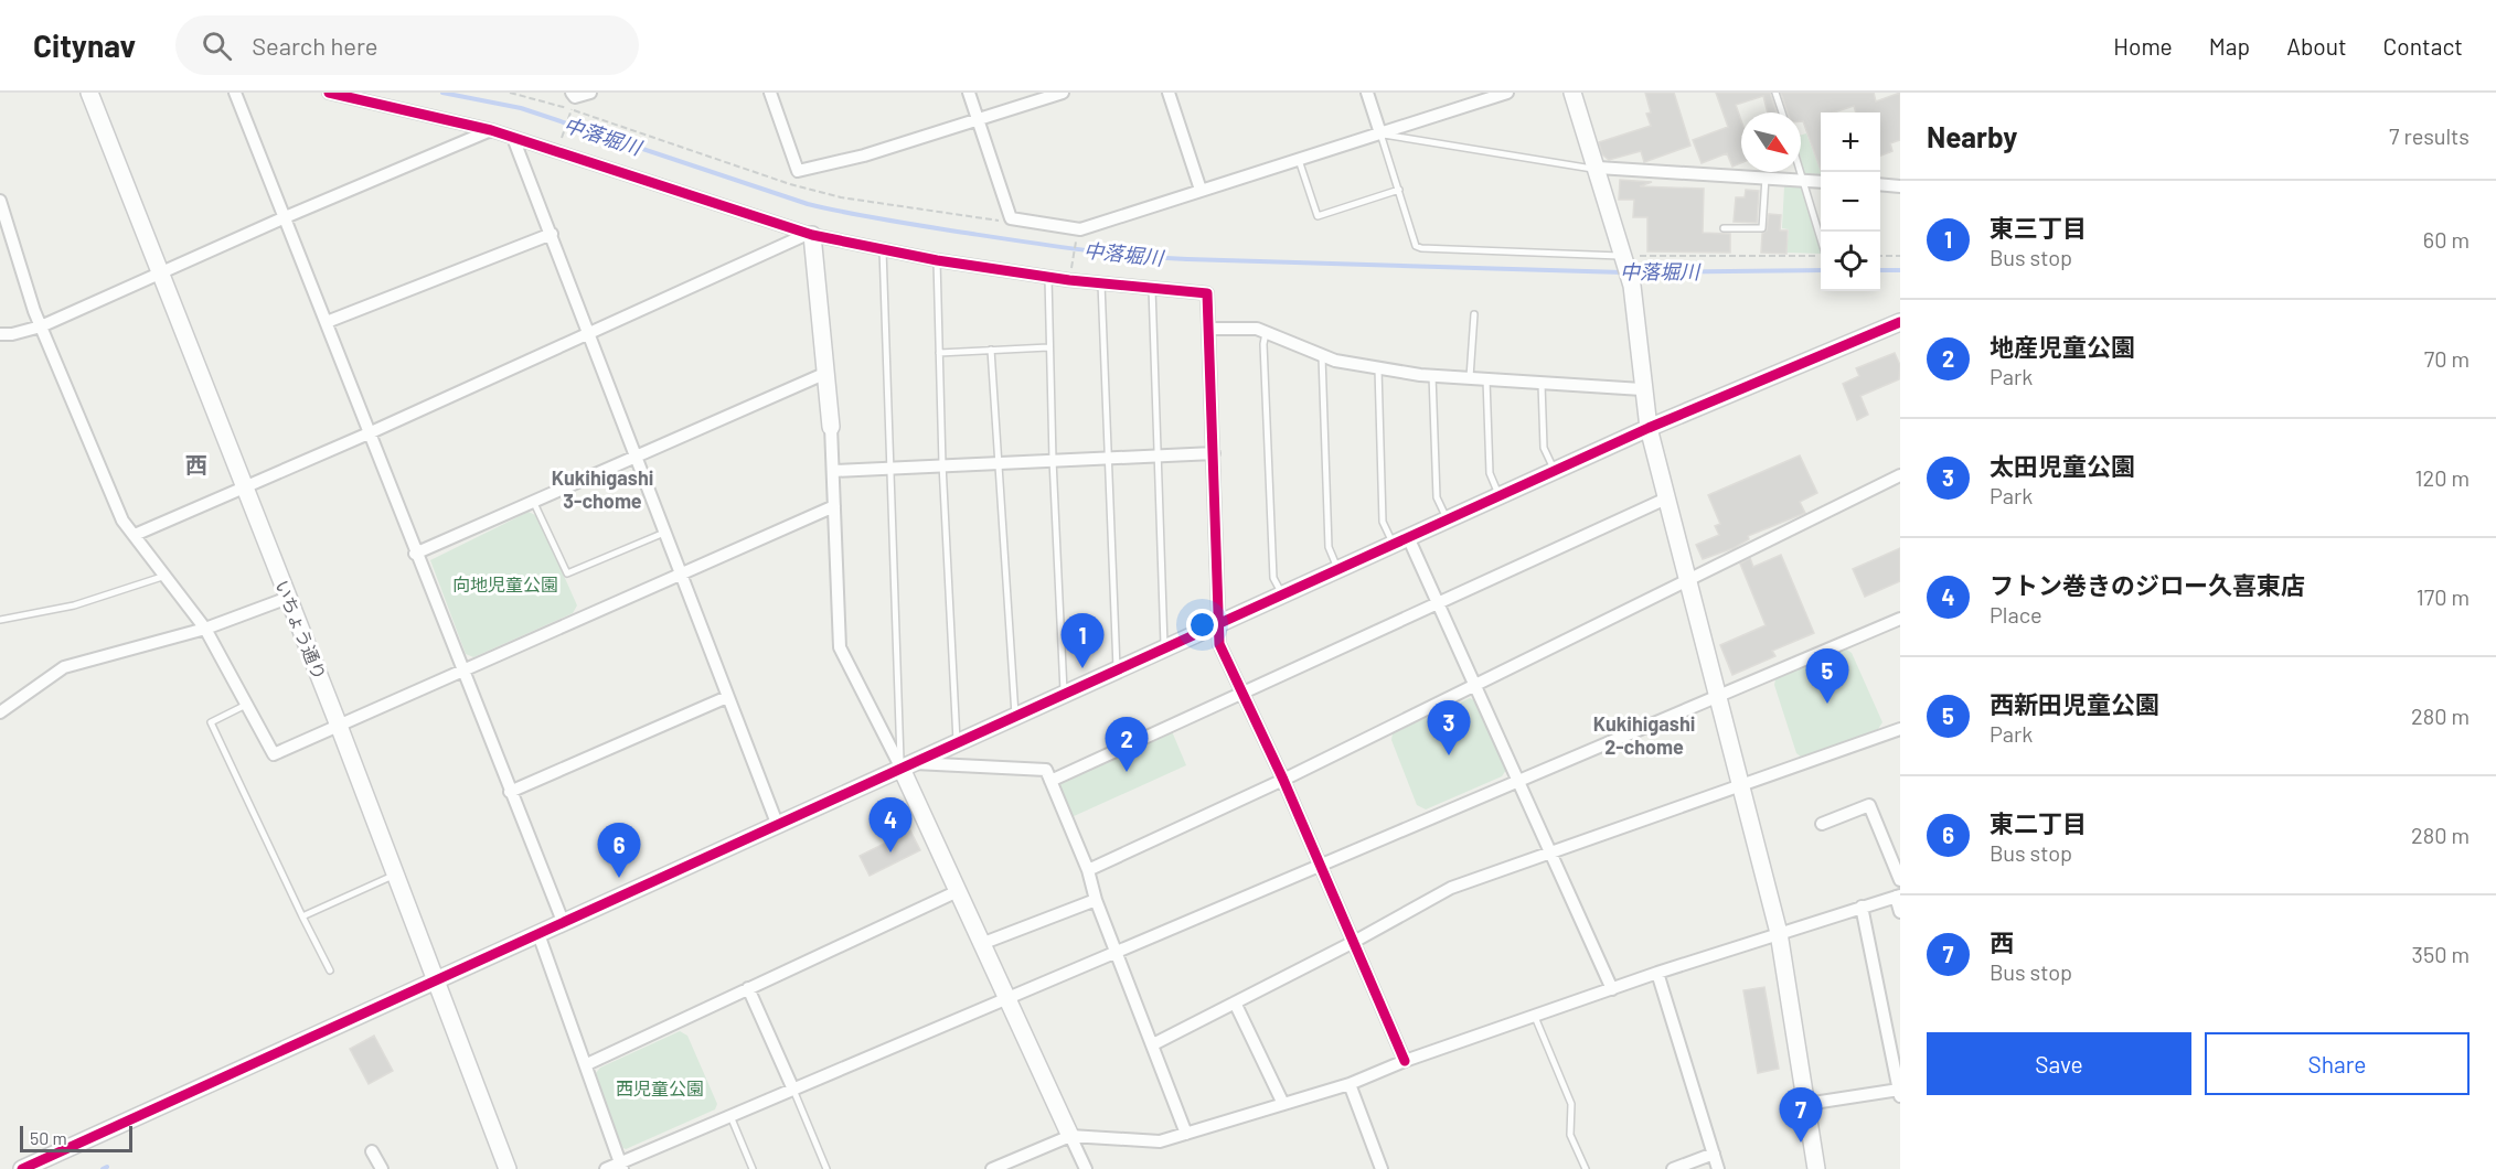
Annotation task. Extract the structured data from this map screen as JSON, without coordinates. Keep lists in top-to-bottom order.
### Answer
{
  "streets": {
    "street": ["いちょう通り"]
  },
  "districts": ["西", "Kukihigashi 3-chome", "Kukihigashi 2-chome"],
  "water": ["中落堀川"],
  "parks": ["向地児童公園", "西児童公園"],
  "scale_bar": "50 m",
  "north": "bottom right",
  "page": {
    "header": "Citynav",
    "search": "Search here",
    "nav": [
      "Home",
      "Map",
      "About",
      "Contact"
    ],
    "heading": ["Nearby", "7 results"],
    "map_buttons": ["+", "−"],
    "list": [
      {
        "mark": "1",
        "name": "東三丁目",
        "note": "Bus stop",
        "value": "60 m"
      },
      {
        "mark": "2",
        "name": "地産児童公園",
        "note": "Park",
        "value": "70 m"
      },
      {
        "mark": "3",
        "name": "太田児童公園",
        "note": "Park",
        "value": "120 m"
      },
      {
        "mark": "4",
        "name": "フトン巻きのジロー久喜東店",
        "note": "Place",
        "value": "170 m"
      },
      {
        "mark": "5",
        "name": "西新田児童公園",
        "note": "Park",
        "value": "280 m"
      },
      {
        "mark": "6",
        "name": "東二丁目",
        "note": "Bus stop",
        "value": "280 m"
      },
      {
        "mark": "7",
        "name": "西",
        "note": "Bus stop",
        "value": "350 m"
      }
    ],
    "pins": [
      "1",
      "5",
      "3",
      "2",
      "4",
      "6",
      "7"
    ],
    "buttons": ["Save", "Share"],
    "scale": "50 m"
  }
}
